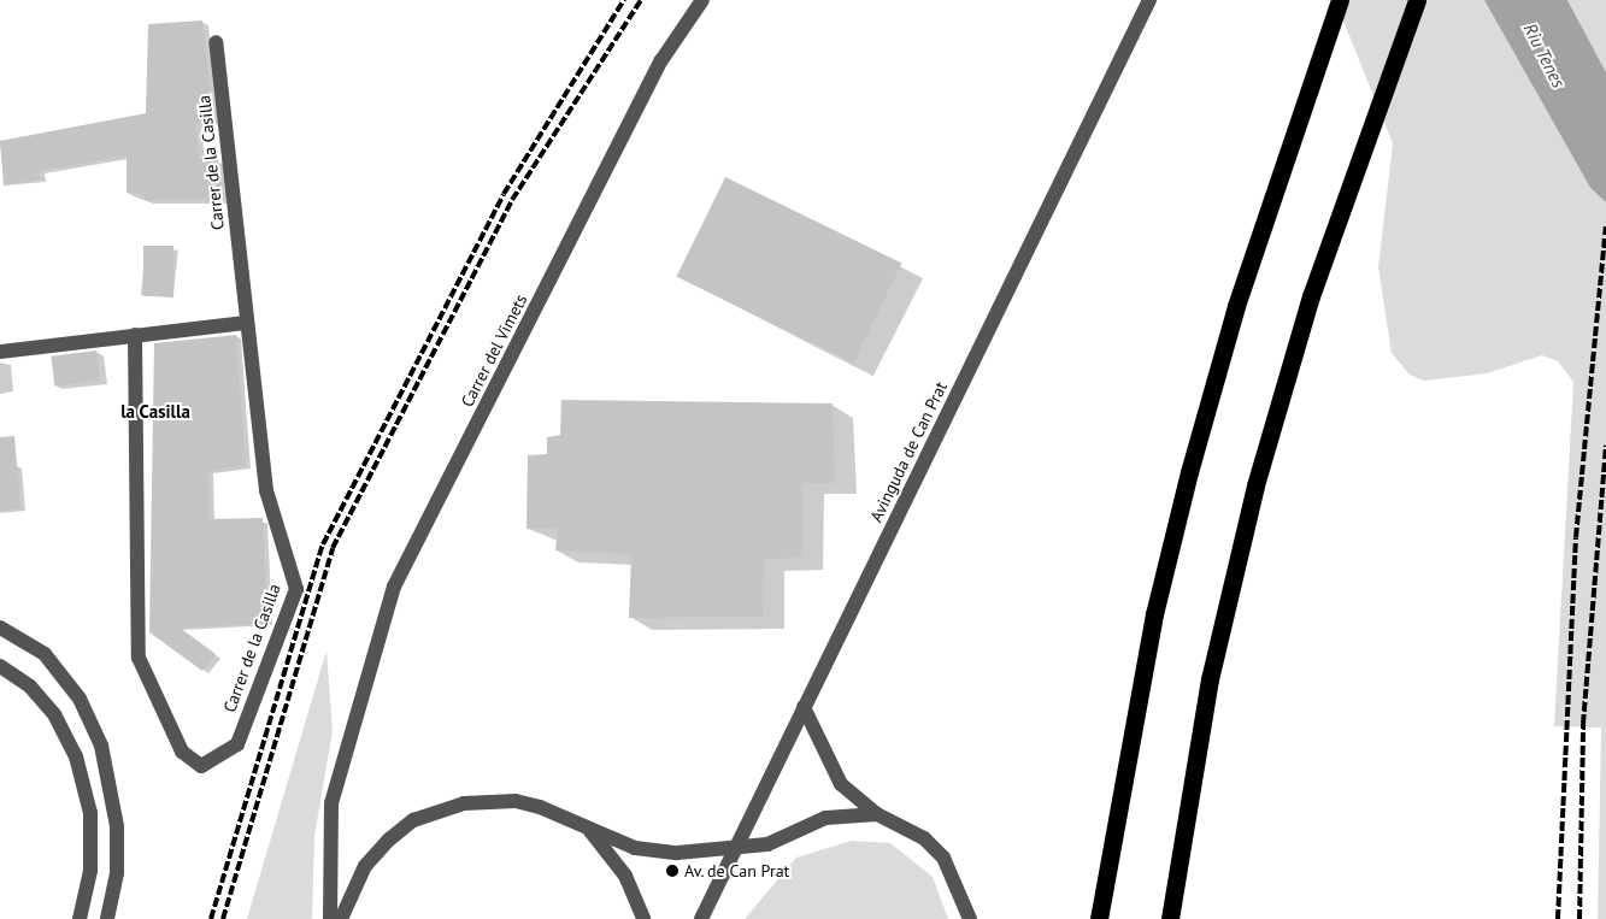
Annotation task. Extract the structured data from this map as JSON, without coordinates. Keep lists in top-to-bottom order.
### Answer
{
  "streets": {
    "street": ["Carrer de la Casilla", "Carrer del Vimets", "Avinguda de Can Prat"]
  },
  "districts": ["la Casilla"],
  "water": ["Riu Tenes"],
  "places": ["Av. de Can Prat"]
}
